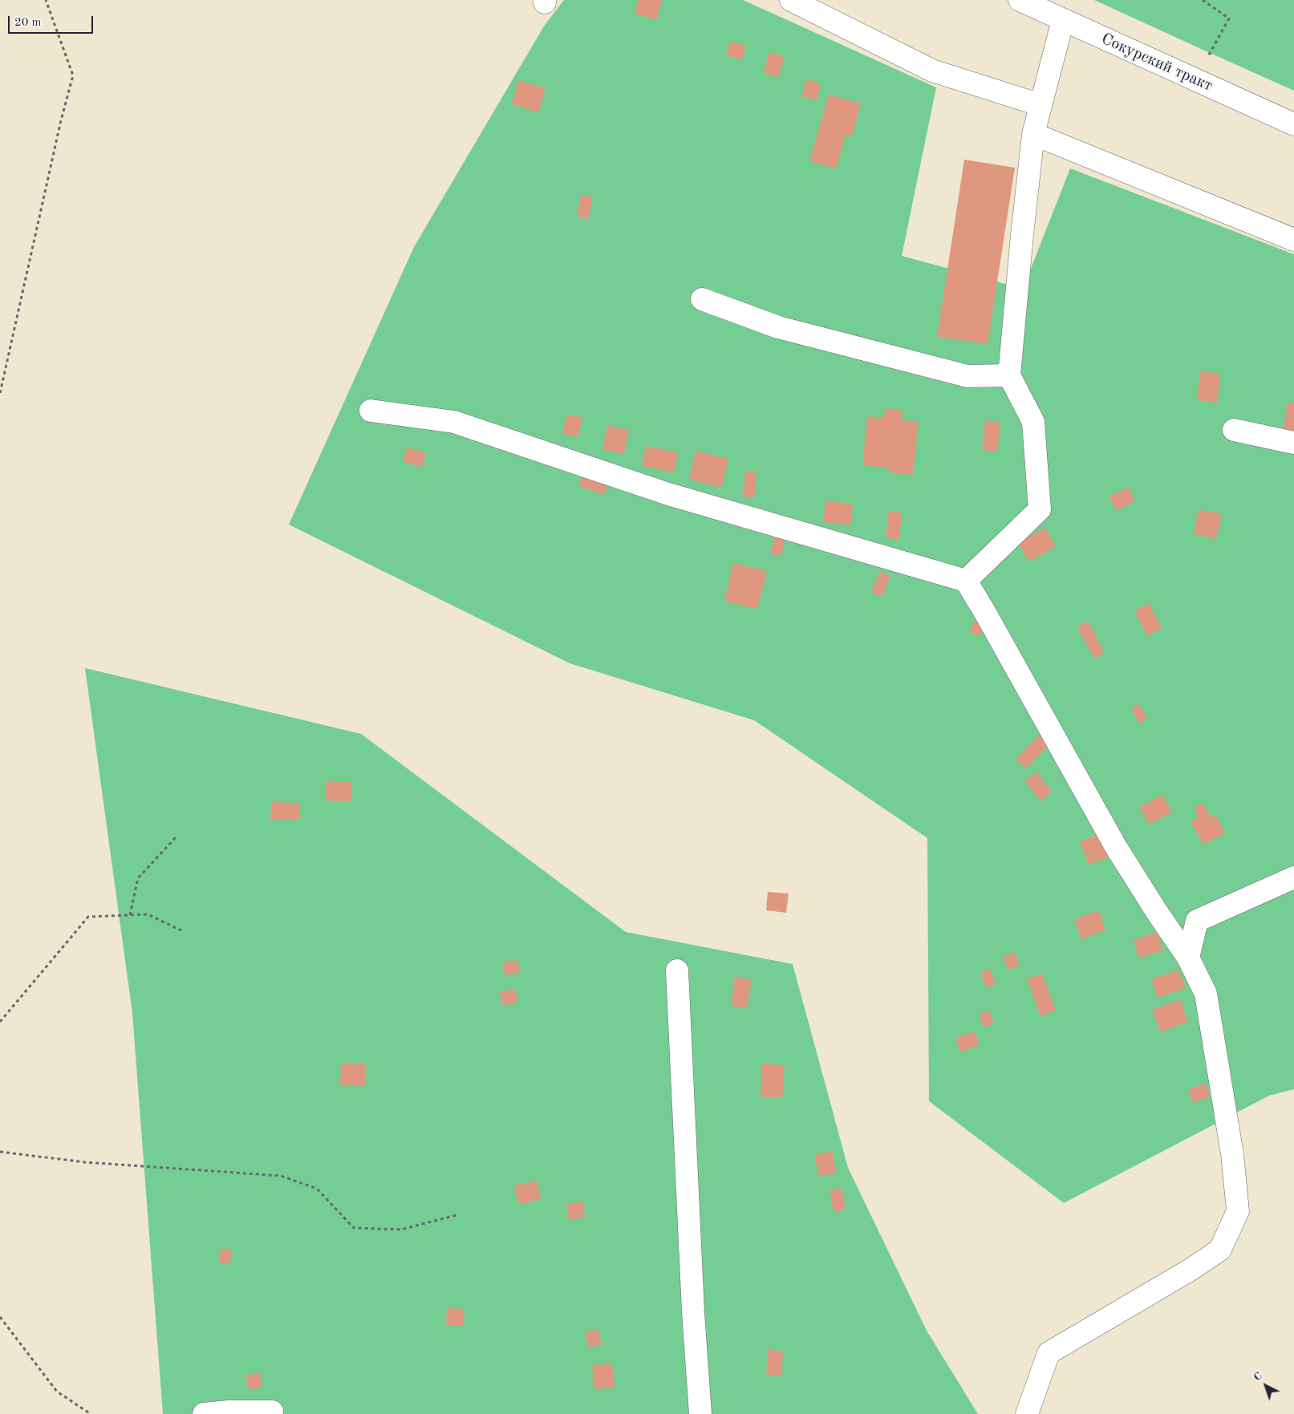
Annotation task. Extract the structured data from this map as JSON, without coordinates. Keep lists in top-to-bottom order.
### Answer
{
  "streets": {
    "street": ["Сокурский тракт"]
  },
  "scale_bar": "20 m",
  "north": "top left"
}
